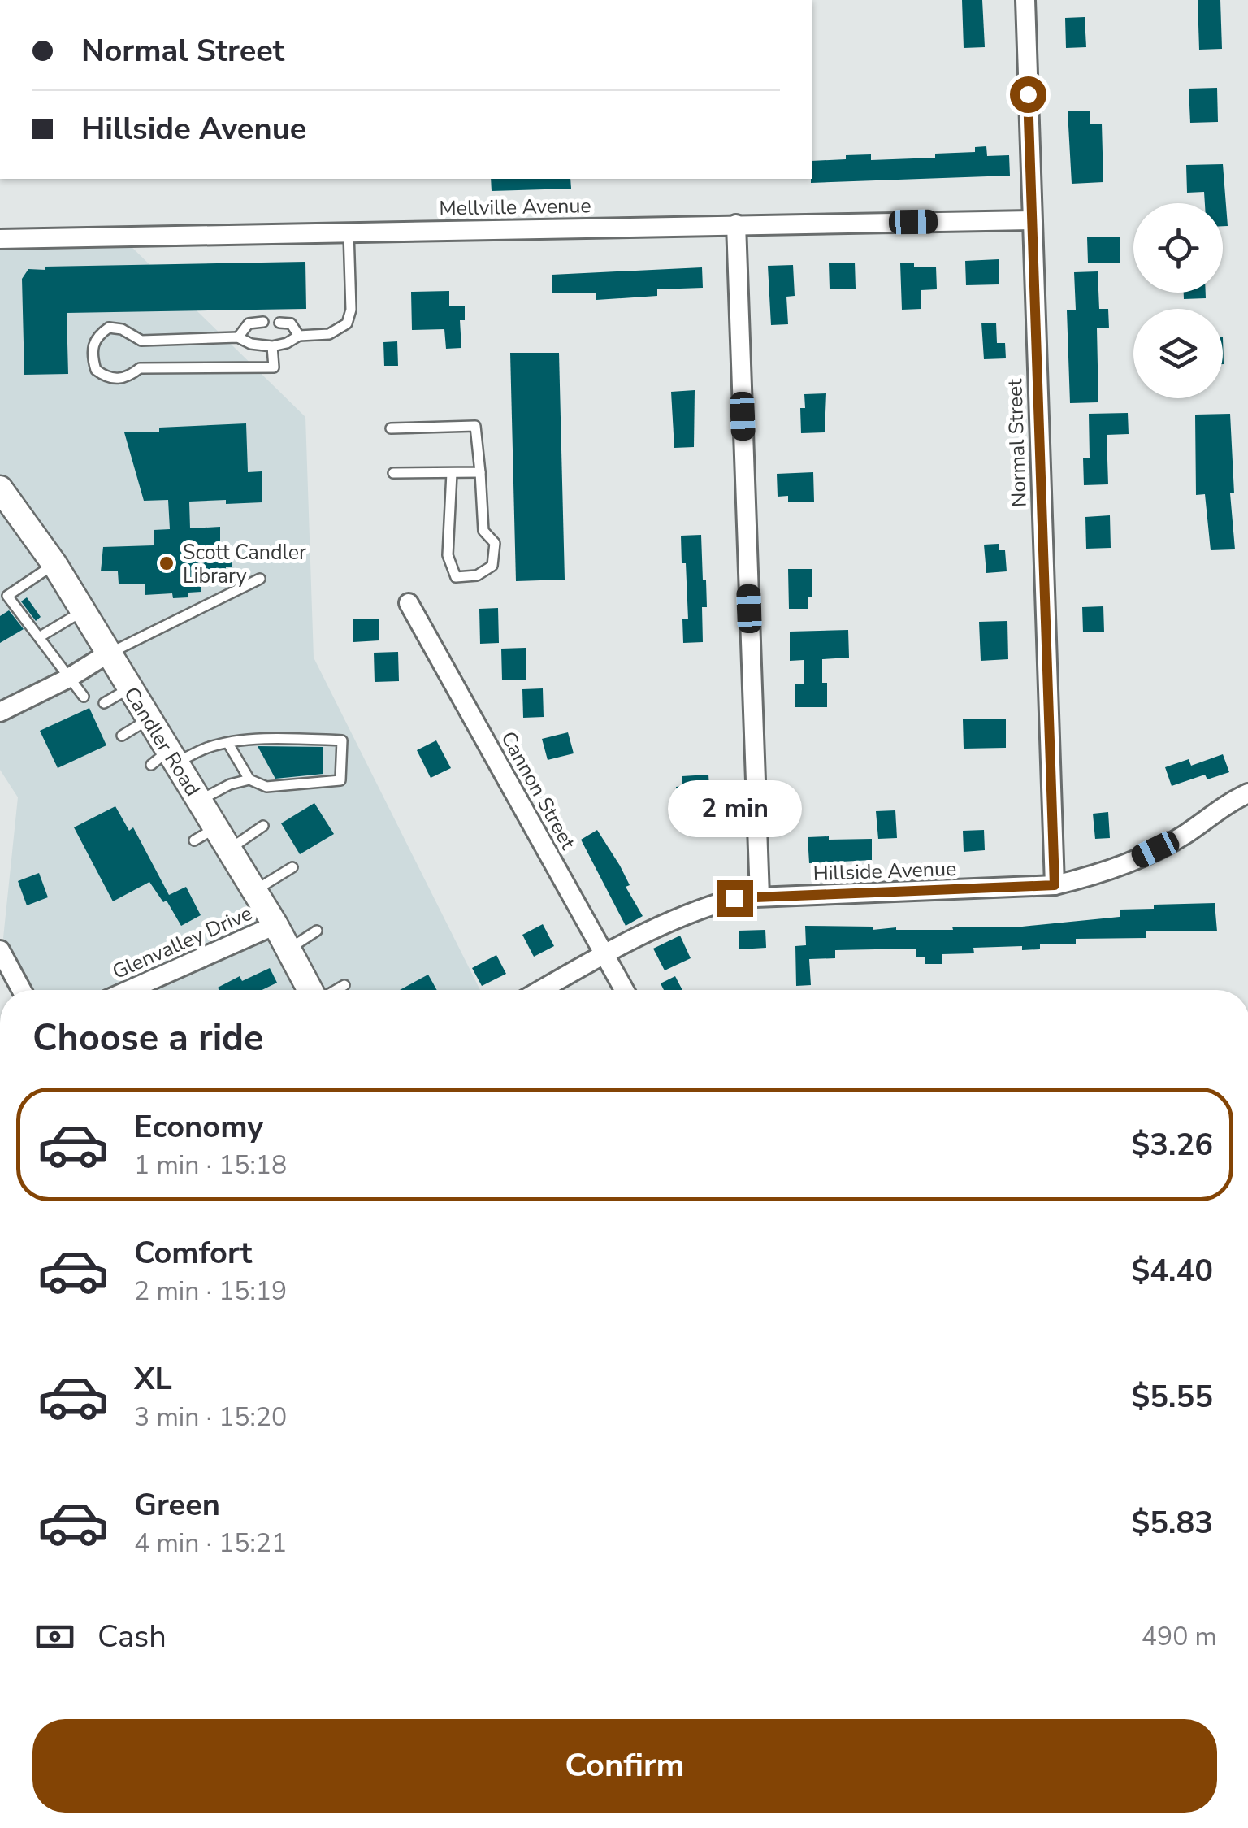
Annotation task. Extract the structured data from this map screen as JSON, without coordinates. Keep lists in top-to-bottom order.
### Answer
{
  "streets": {
    "main road": ["Candler Road"],
    "street": [
      "Mellville Avenue",
      "Normal Street",
      "Cannon Street",
      "Hillside Avenue",
      "Glenvalley Drive"
    ]
  },
  "crossings": [
    ["Mellville Avenue", "Normal Street"],
    ["Normal Street", "Hillside Avenue"],
    ["Candler Road", "Glenvalley Drive"],
    ["Cannon Street", "Hillside Avenue"]
  ],
  "places": ["Scott Candler Library"],
  "page": {
    "banner": ["Normal Street", "Hillside Avenue"],
    "bubble": "2 min",
    "heading": "Choose a ride",
    "list": [
      {
        "name": "Economy",
        "note": "1 min · 15:18",
        "value": "$3.26"
      },
      {
        "name": "Comfort",
        "note": "2 min · 15:19",
        "value": "$4.40"
      },
      {
        "name": "XL",
        "note": "3 min · 15:20",
        "value": "$5.55"
      },
      {
        "name": "Green",
        "note": "4 min · 15:21",
        "value": "$5.83"
      }
    ],
    "pay": ["Cash", "490 m"],
    "buttons": "Confirm"
  }
}
